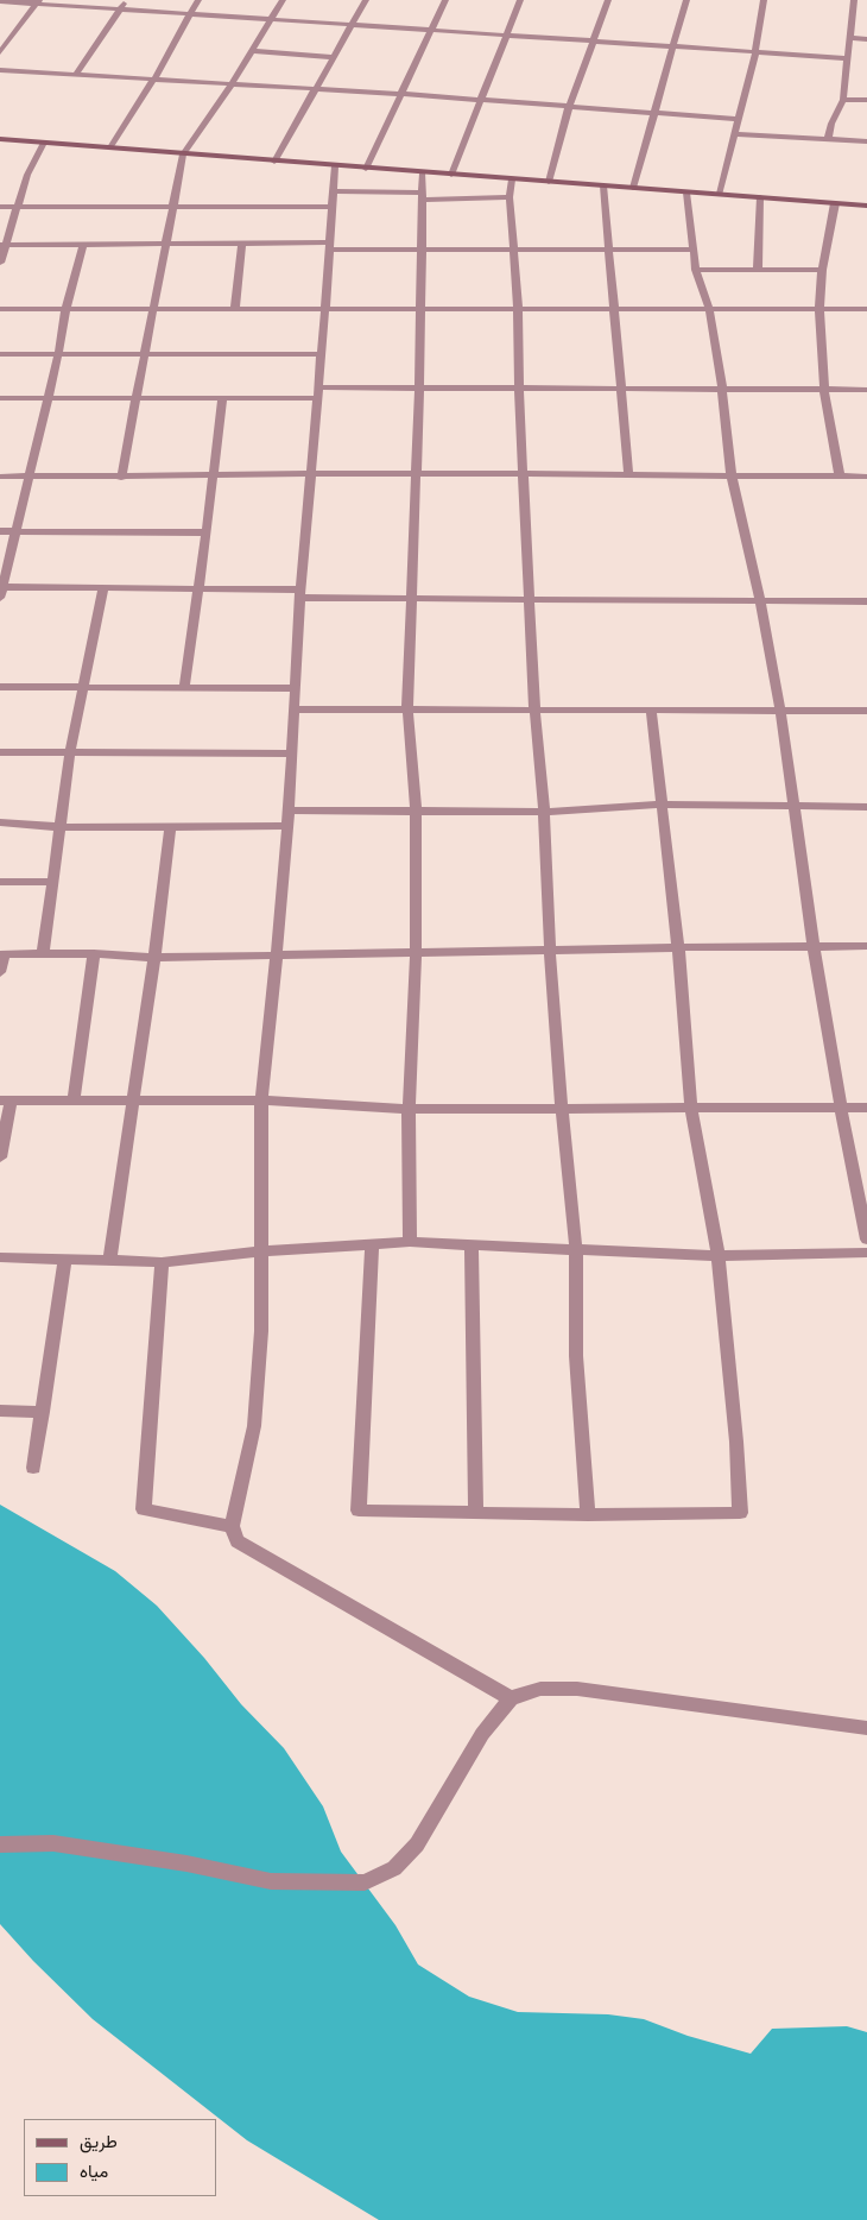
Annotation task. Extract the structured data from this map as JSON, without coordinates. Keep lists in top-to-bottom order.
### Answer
{
  "legend": ["طريق", "مياه"]
}
